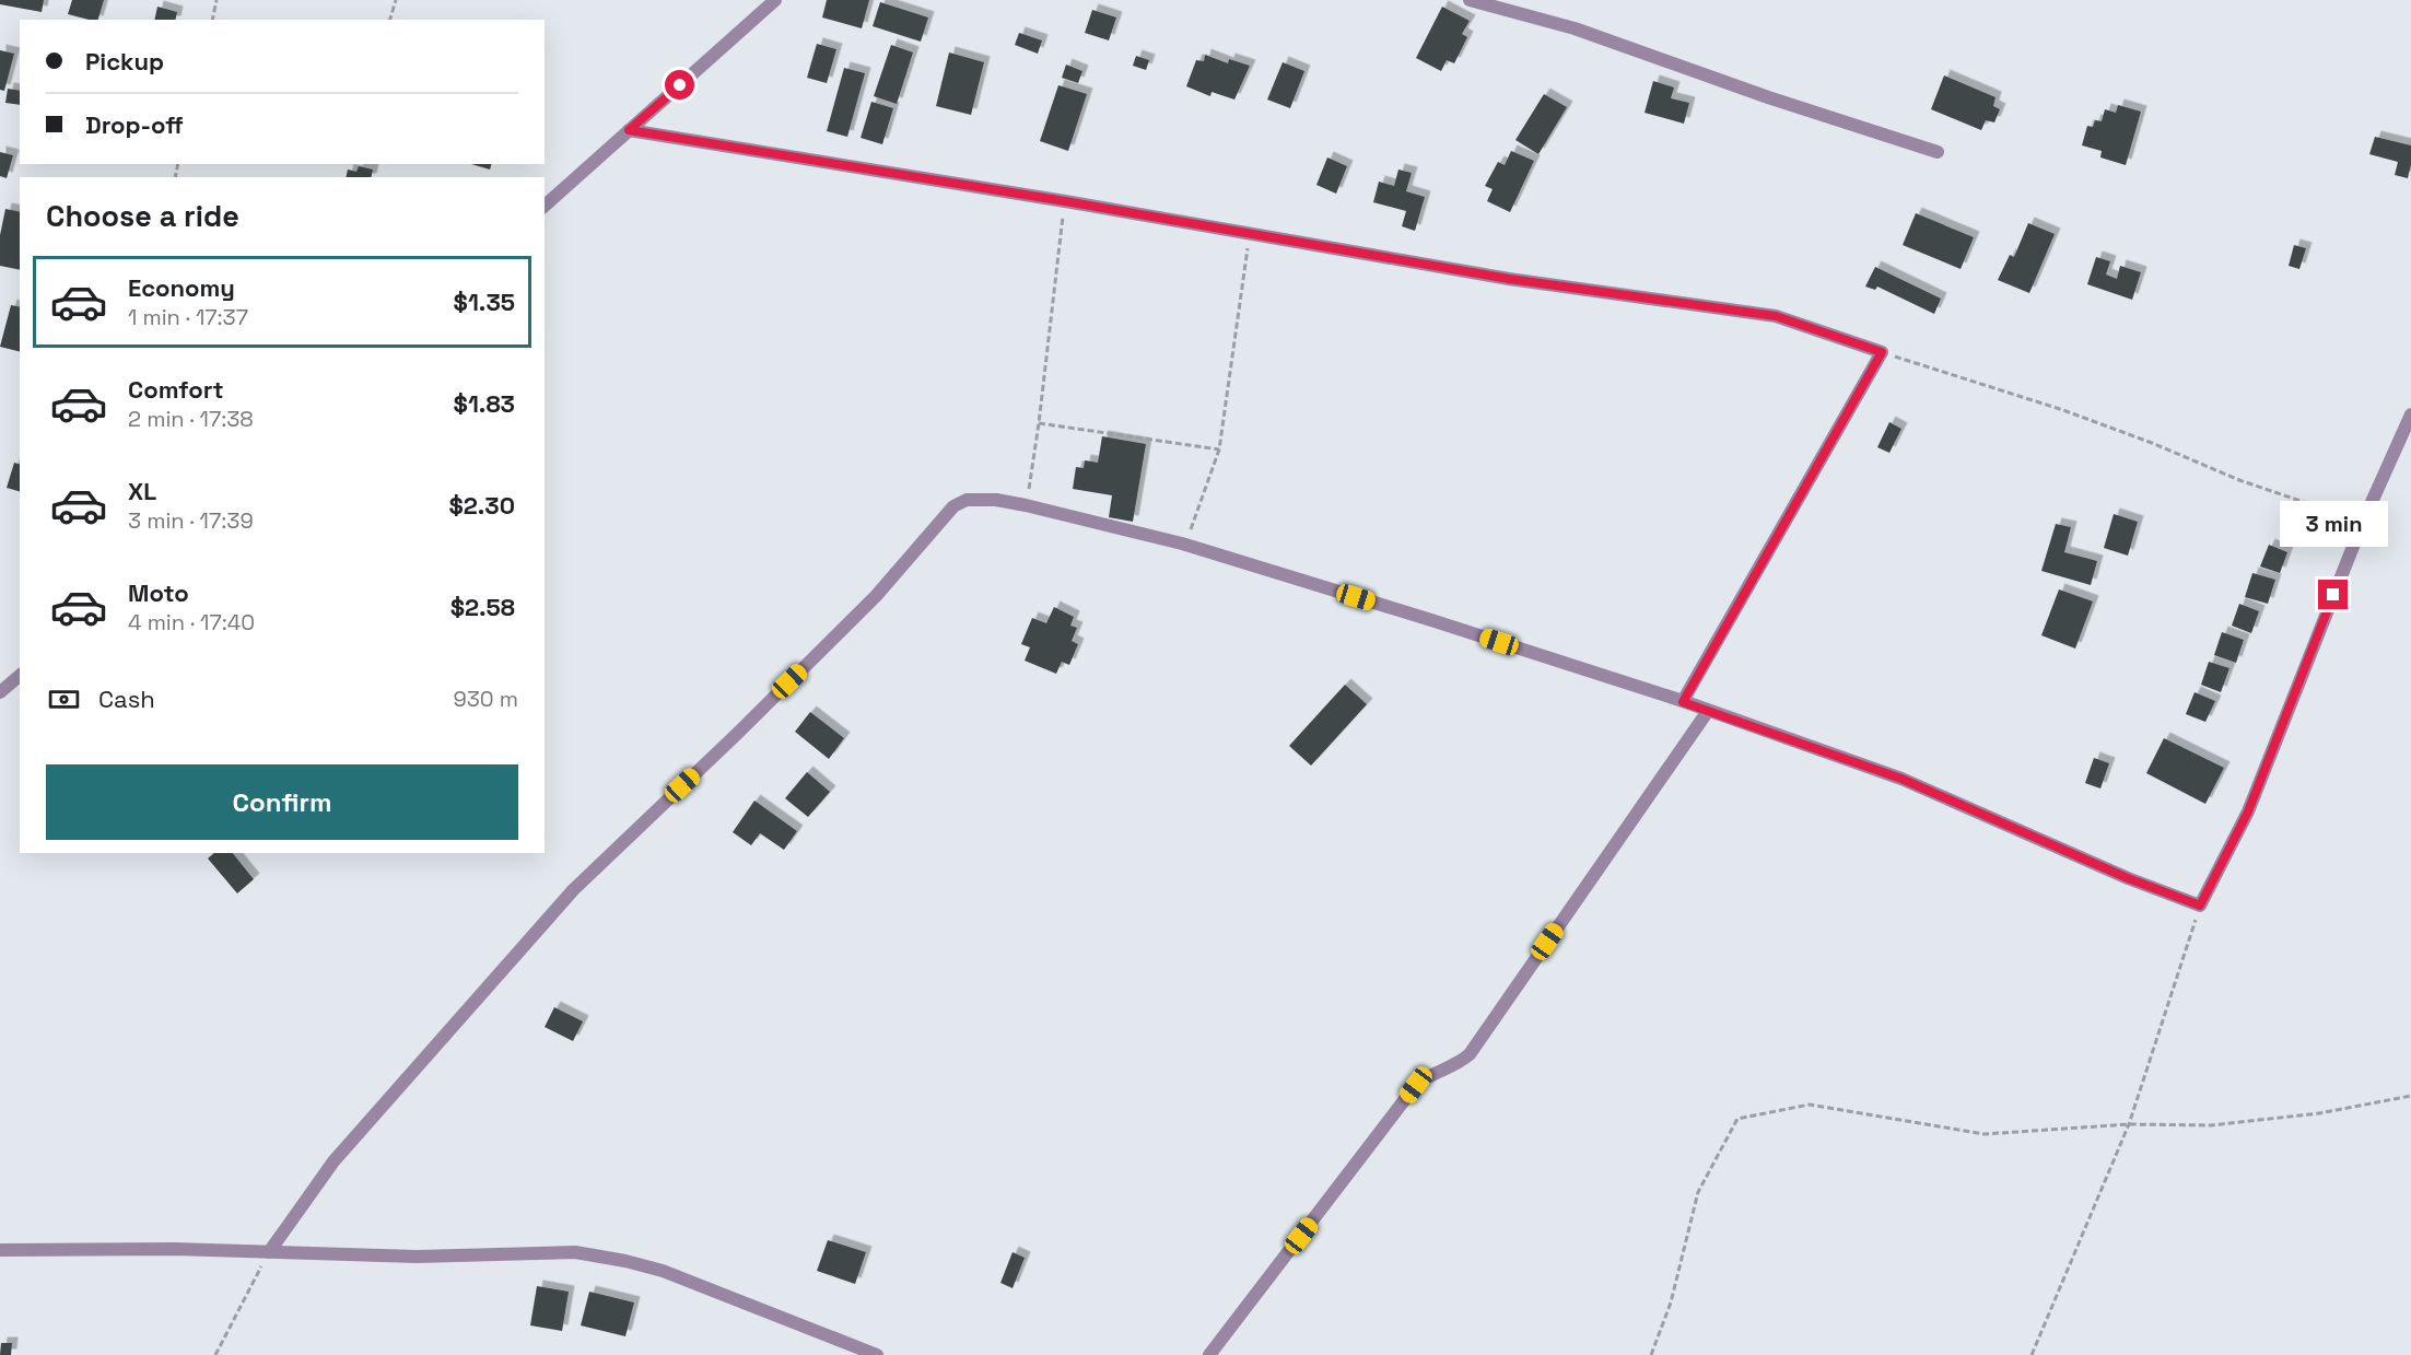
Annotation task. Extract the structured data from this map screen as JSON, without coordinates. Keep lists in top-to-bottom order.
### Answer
{
  "page": {
    "banner": ["Pickup", "Drop-off"],
    "heading": "Choose a ride",
    "list": [
      {
        "name": "Economy",
        "note": "1 min · 17:37",
        "value": "$1.35"
      },
      {
        "name": "Comfort",
        "note": "2 min · 17:38",
        "value": "$1.83"
      },
      {
        "name": "XL",
        "note": "3 min · 17:39",
        "value": "$2.30"
      },
      {
        "name": "Moto",
        "note": "4 min · 17:40",
        "value": "$2.58"
      }
    ],
    "bubble": "3 min",
    "pay": ["Cash", "930 m"],
    "buttons": "Confirm"
  }
}
